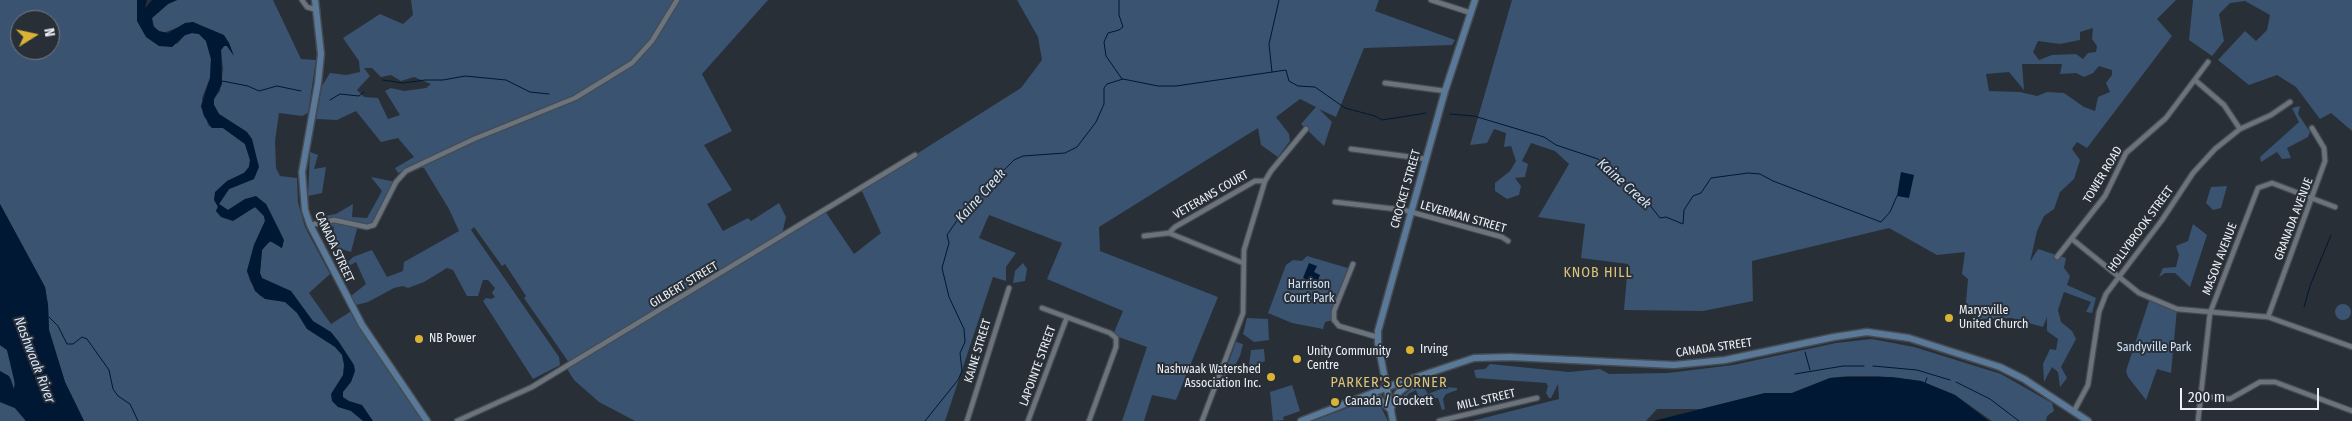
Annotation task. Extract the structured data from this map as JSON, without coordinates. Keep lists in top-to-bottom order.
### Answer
{
  "streets": {
    "main road": ["CROCKET STREET", "CANADA STREET"],
    "street": [
      "TOWER ROAD",
      "VETERANS COURT",
      "LEVERMAN STREET",
      "GRANADA AVENUE",
      "HOLLYBROOK STREET",
      "MASON AVENUE",
      "GILBERT STREET",
      "KAINE STREET",
      "LAPOINTE STREET",
      "MILL STREET"
    ]
  },
  "crossings": [
    ["CROCKET STREET", "LEVERMAN STREET"],
    ["CROCKET STREET", "CANADA STREET"],
    ["GRANADA AVENUE", "MASON AVENUE"],
    ["HOLLYBROOK STREET", "CANADA STREET"]
  ],
  "districts": ["KNOB HILL", "PARKER'S CORNER"],
  "water": ["Kaine Creek", "Nashwaak River"],
  "parks": ["Harrison Court Park", "Sandyville Park"],
  "places": [
    "Marysville United Church",
    "NB Power",
    "Irving",
    "Unity Community Centre",
    "Nashwaak Watershed Association Inc.",
    "Canada / Crockett"
  ],
  "scale_bar": "200 m",
  "north": "right"
}
